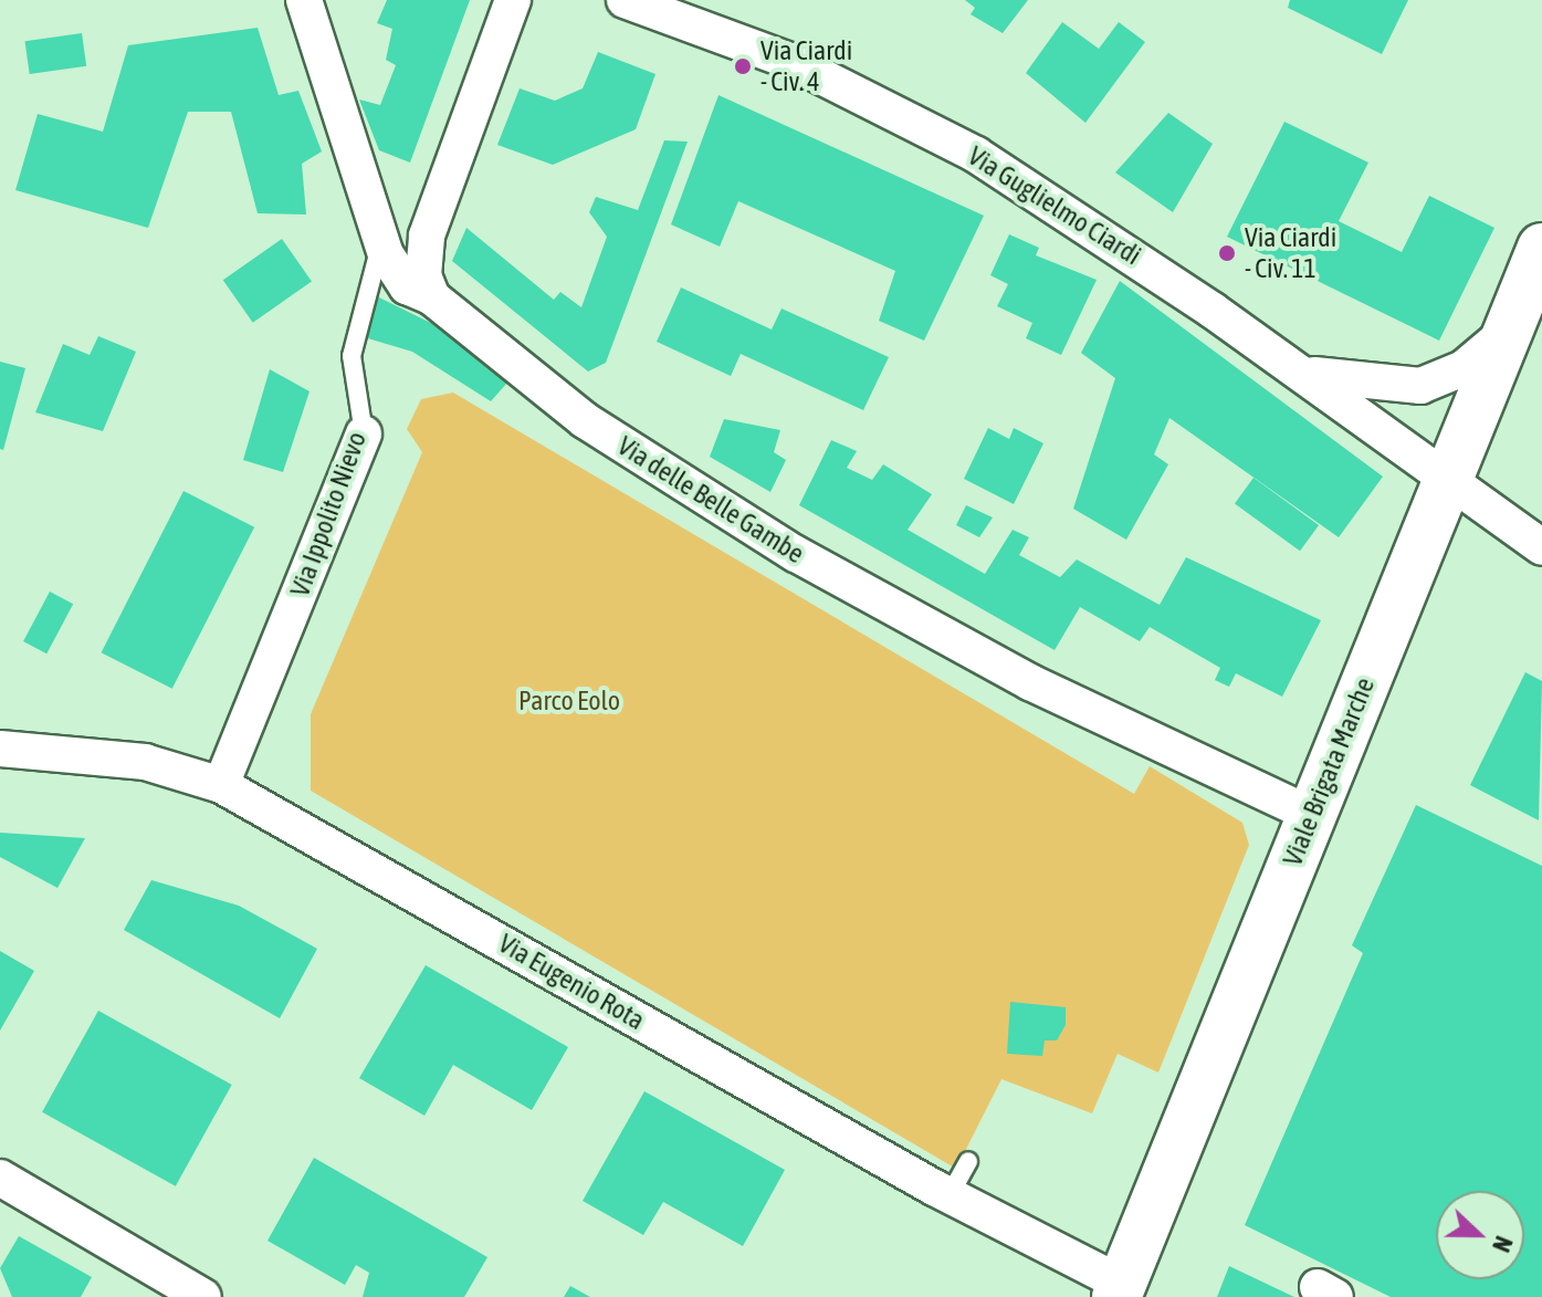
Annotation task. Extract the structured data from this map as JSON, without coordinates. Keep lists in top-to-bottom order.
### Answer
{
  "streets": {
    "street": [
      "Via Guglielmo Ciardi",
      "Via delle Belle Gambe",
      "Via Ippolito Nievo",
      "Viale Brigata Marche",
      "Via Eugenio Rota"
    ]
  },
  "crossings": [
    ["Via Guglielmo Ciardi", "Viale Brigata Marche"],
    ["Via delle Belle Gambe", "Via Ippolito Nievo"],
    ["Via delle Belle Gambe", "Viale Brigata Marche"],
    ["Via Ippolito Nievo", "Via Eugenio Rota"],
    ["Viale Brigata Marche", "Via Eugenio Rota"]
  ],
  "parks": ["Parco Eolo"],
  "places": ["Via Ciardi - Civ. 4", "Via Ciardi - Civ. 11"],
  "north": "right"
}
